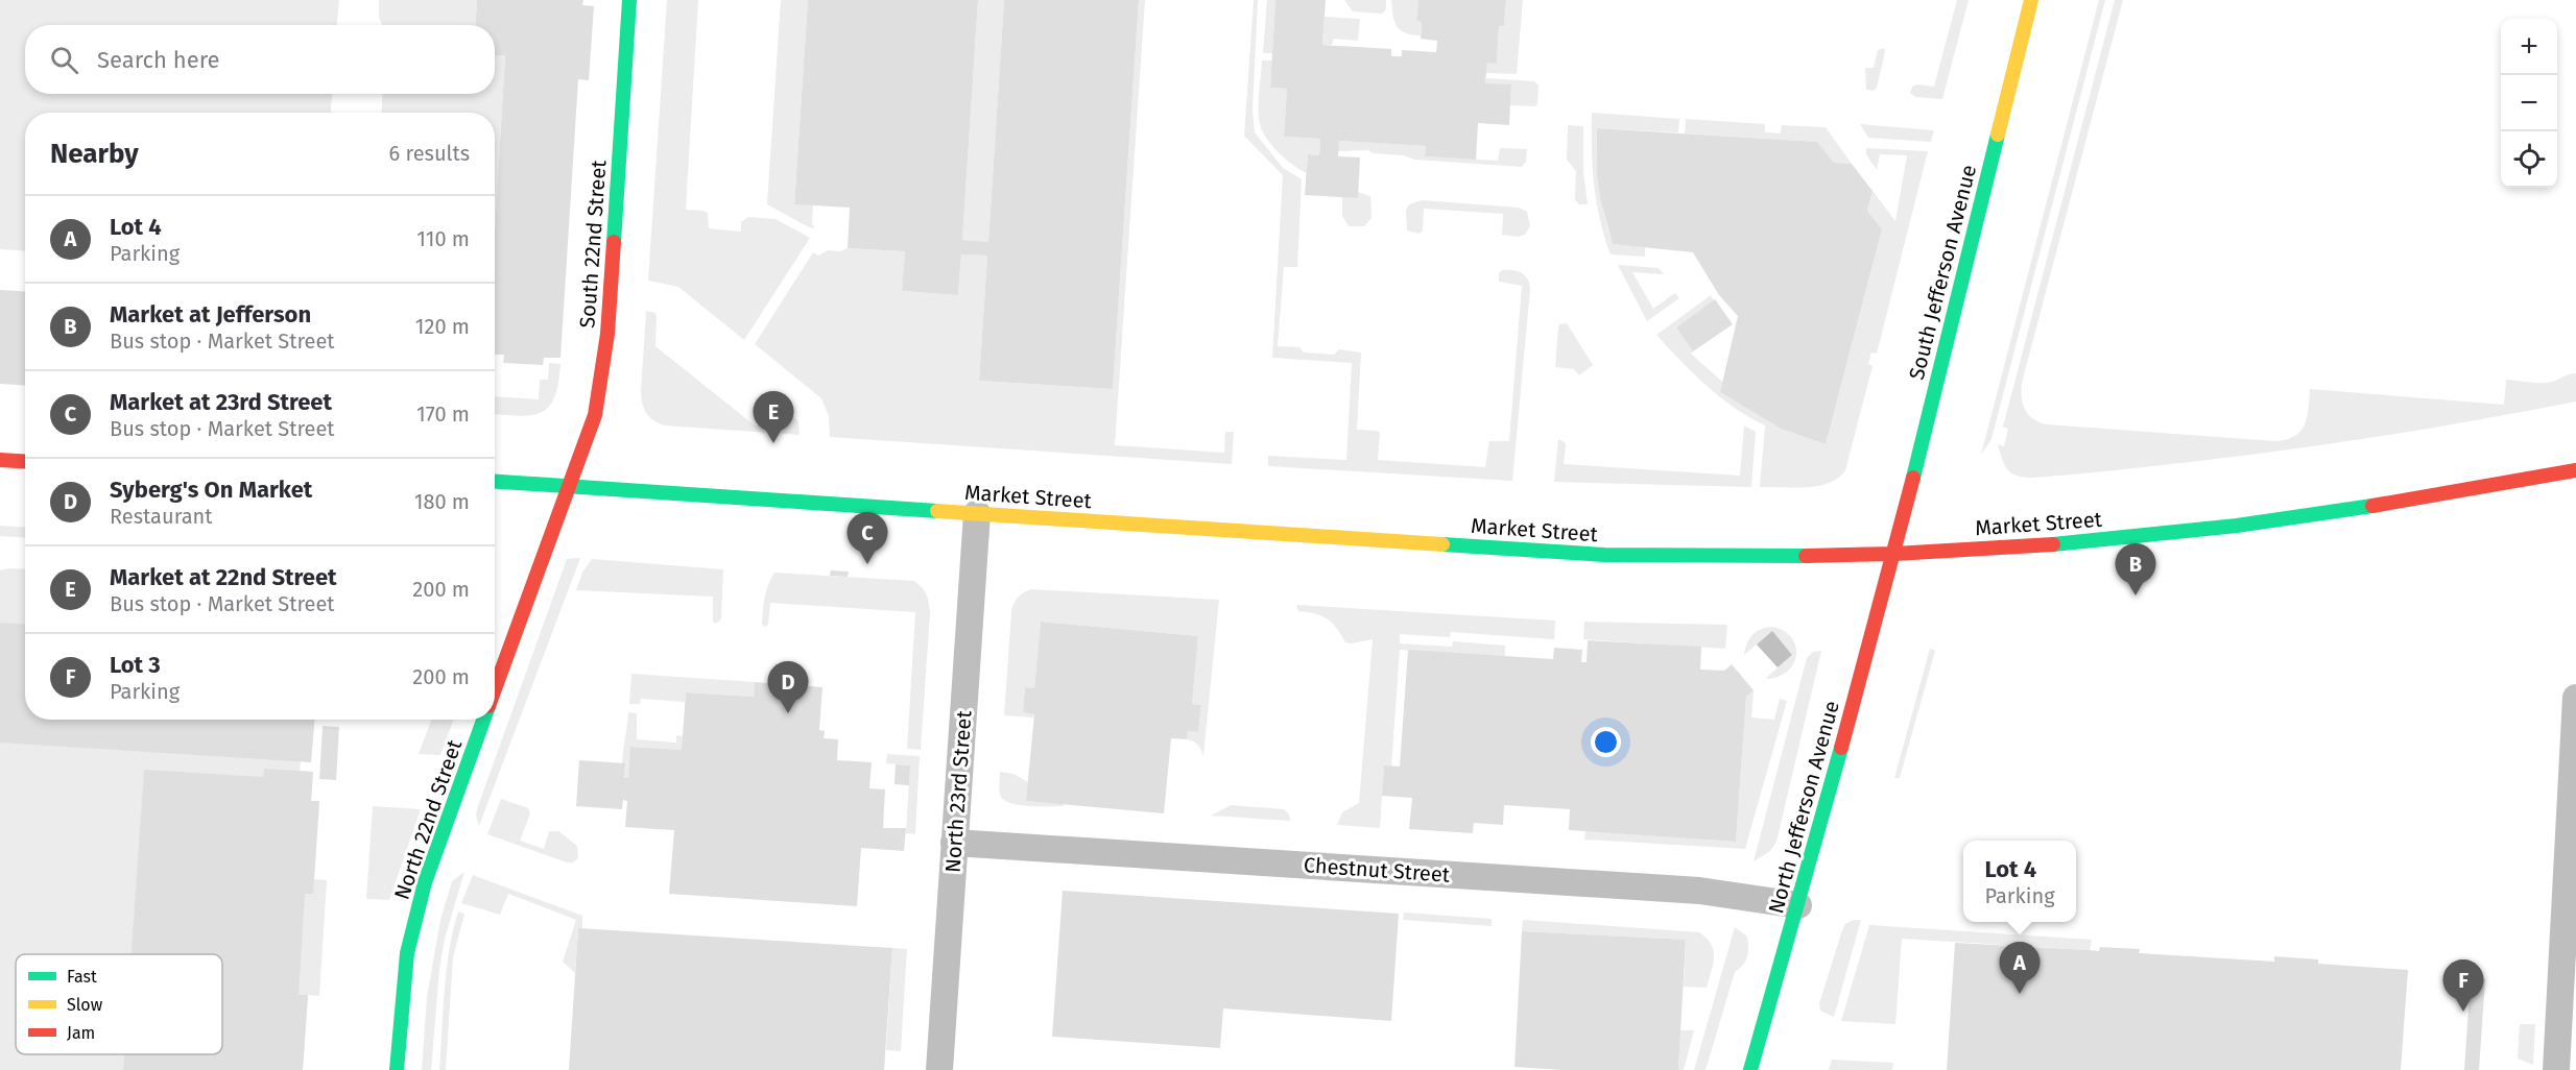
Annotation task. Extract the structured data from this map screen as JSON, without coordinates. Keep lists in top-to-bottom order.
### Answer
{
  "streets": {
    "main road": [
      "South 22nd Street",
      "South Jefferson Avenue",
      "Market Street",
      "North Jefferson Avenue",
      "North 22nd Street"
    ],
    "street": ["North 23rd Street", "Chestnut Street"]
  },
  "crossings": [
    ["South 22nd Street", "Market Street"],
    ["South 22nd Street", "North 22nd Street"],
    ["South Jefferson Avenue", "Market Street"],
    ["South Jefferson Avenue", "North Jefferson Avenue"],
    ["Market Street", "North 23rd Street"],
    ["Market Street", "North Jefferson Avenue"],
    ["Market Street", "North 22nd Street"],
    ["North 23rd Street", "Chestnut Street"],
    ["North Jefferson Avenue", "Chestnut Street"]
  ],
  "legend": ["Fast", "Slow", "Jam"],
  "page": {
    "map_buttons": ["+", "−"],
    "search": "Search here",
    "heading": ["Nearby", "6 results"],
    "list": [
      {
        "mark": "A",
        "name": "Lot 4",
        "note": "Parking",
        "value": "110 m"
      },
      {
        "mark": "B",
        "name": "Market at Jefferson",
        "note": "Bus stop · Market Street",
        "value": "120 m"
      },
      {
        "mark": "C",
        "name": "Market at 23rd Street",
        "note": "Bus stop · Market Street",
        "value": "170 m"
      },
      {
        "mark": "D",
        "name": "Syberg's On Market",
        "note": "Restaurant",
        "value": "180 m"
      },
      {
        "mark": "E",
        "name": "Market at 22nd Street",
        "note": "Bus stop · Market Street",
        "value": "200 m"
      },
      {
        "mark": "F",
        "name": "Lot 3",
        "note": "Parking",
        "value": "200 m"
      }
    ],
    "pins": [
      "E",
      "C",
      "B",
      "D",
      "A",
      "F"
    ],
    "popup": ["Lot 4", "Parking"]
  }
}
